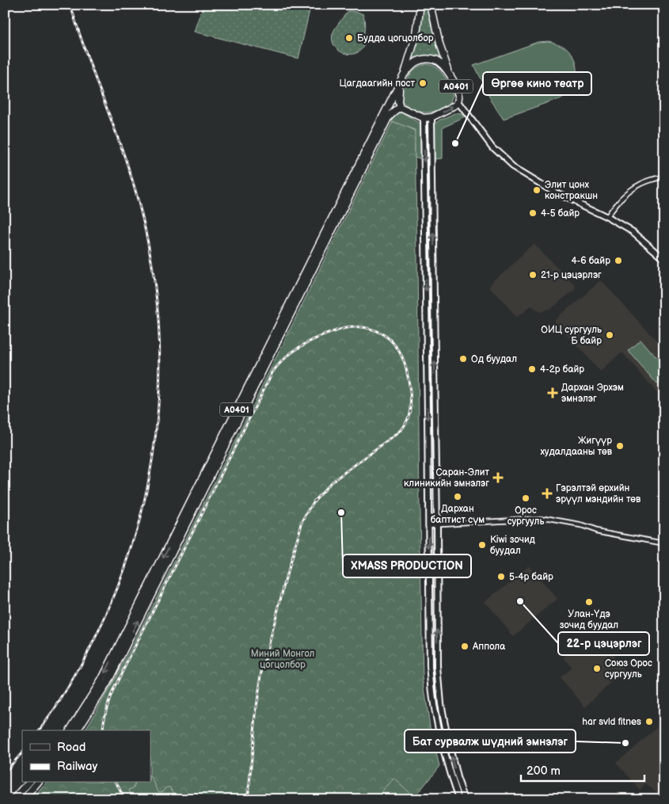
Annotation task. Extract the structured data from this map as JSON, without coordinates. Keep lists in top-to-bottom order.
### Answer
{
  "streets": {
    "highway": ["A0401"]
  },
  "parks": ["Миний Монгол цогцолбор"],
  "places": {
    "other": [
      "Будда цогцолбор",
      "Цагдаагийн пост",
      "Өргөө кино театр",
      "Элит цонх констракшн",
      "4-5 байр",
      "4-6 байр",
      "21-р цэцэрлэг",
      "ОИЦ сургууль Б байр",
      "Од буудал",
      "4-2р байр",
      "Жигүүр худалдааны төв",
      "Дархан баптист сүм",
      "Орос сургууль",
      "XMASS PRODUCTION",
      "Kiwi зочид буудал",
      "5-4р байр",
      "22-р цэцэрлэг",
      "Улан-Үдэ зочид буудал",
      "Аппола",
      "Союз Орос сургууль",
      "har svld fitnes",
      "Бат сурвалж шүдний эмнэлэг"
    ],
    "health": ["Дархан Эрхэм эмнэлэг", "Саран-Элит клиникийн эмнэлэг", "Гэрэлтэй өрхийн эрүүл мэндийн төв"]
  },
  "legend": ["Road", "Railway"],
  "scale_bar": "200 m"
}
